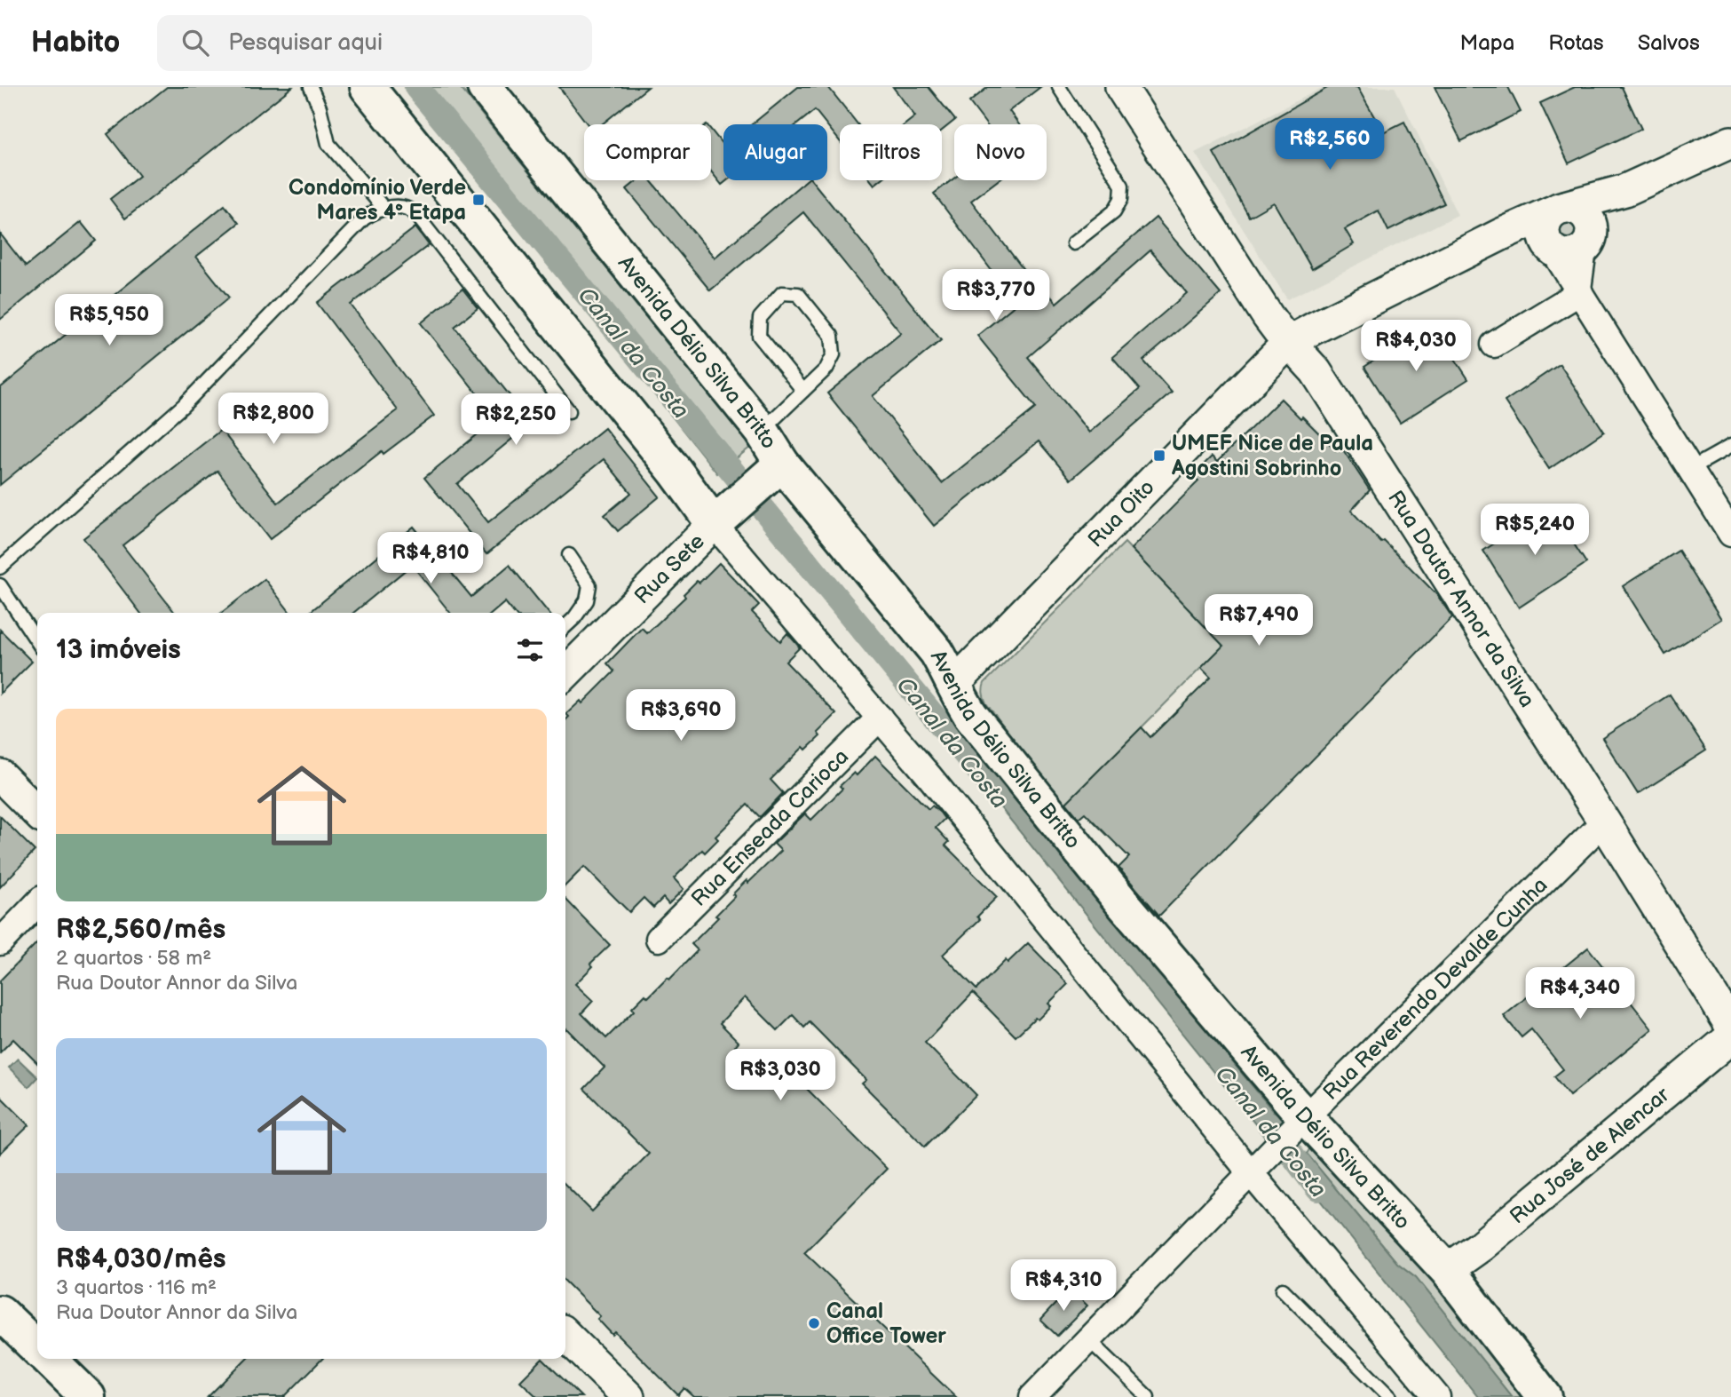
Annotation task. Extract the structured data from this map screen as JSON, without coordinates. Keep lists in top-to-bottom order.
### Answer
{
  "streets": {
    "main road": ["Avenida Délio Silva Britto", "Rua Sete"],
    "street": [
      "Rua Oito",
      "Rua Doutor Annor da Silva",
      "Rua Enseada Carioca",
      "Rua Reverendo Devalde Cunha",
      "Rua José de Alencar"
    ]
  },
  "crossings": [
    ["Avenida Délio Silva Britto", "Rua Oito"],
    ["Avenida Délio Silva Britto", "Rua Sete"],
    ["Avenida Délio Silva Britto", "Rua Reverendo Devalde Cunha"],
    ["Avenida Délio Silva Britto", "Rua José de Alencar"],
    ["Rua Oito", "Rua Doutor Annor da Silva"],
    ["Rua Doutor Annor da Silva", "Rua Reverendo Devalde Cunha"]
  ],
  "water": ["Canal da Costa"],
  "places": {
    "transit": ["Condomínio Verde Mares 4° Etapa", "UMEF Nice de Paula Agostini Sobrinho"],
    "other": ["Canal Office Tower"]
  },
  "page": {
    "header": "Habito",
    "search": "Pesquisar aqui",
    "nav": ["Mapa", "Rotas", "Salvos"],
    "price": [
      "R$2,560",
      "R$3,770",
      "R$5,950",
      "R$4,030",
      "R$2,800",
      "R$2,250",
      "R$5,240",
      "R$4,810",
      "R$7,490",
      "R$3,690",
      "R$4,340",
      "R$3,030",
      "R$4,310"
    ],
    "chip": [
      "Comprar",
      "Alugar",
      "Filtros",
      "Novo"
    ],
    "heading": "13 imóveis",
    "list": [
      {
        "name": "R$2,560/mês",
        "note": "2 quartos · 58 m² · Rua Doutor Annor da Silva"
      },
      {
        "name": "R$4,030/mês",
        "note": "3 quartos · 116 m² · Rua Doutor Annor da Silva"
      }
    ]
  }
}
